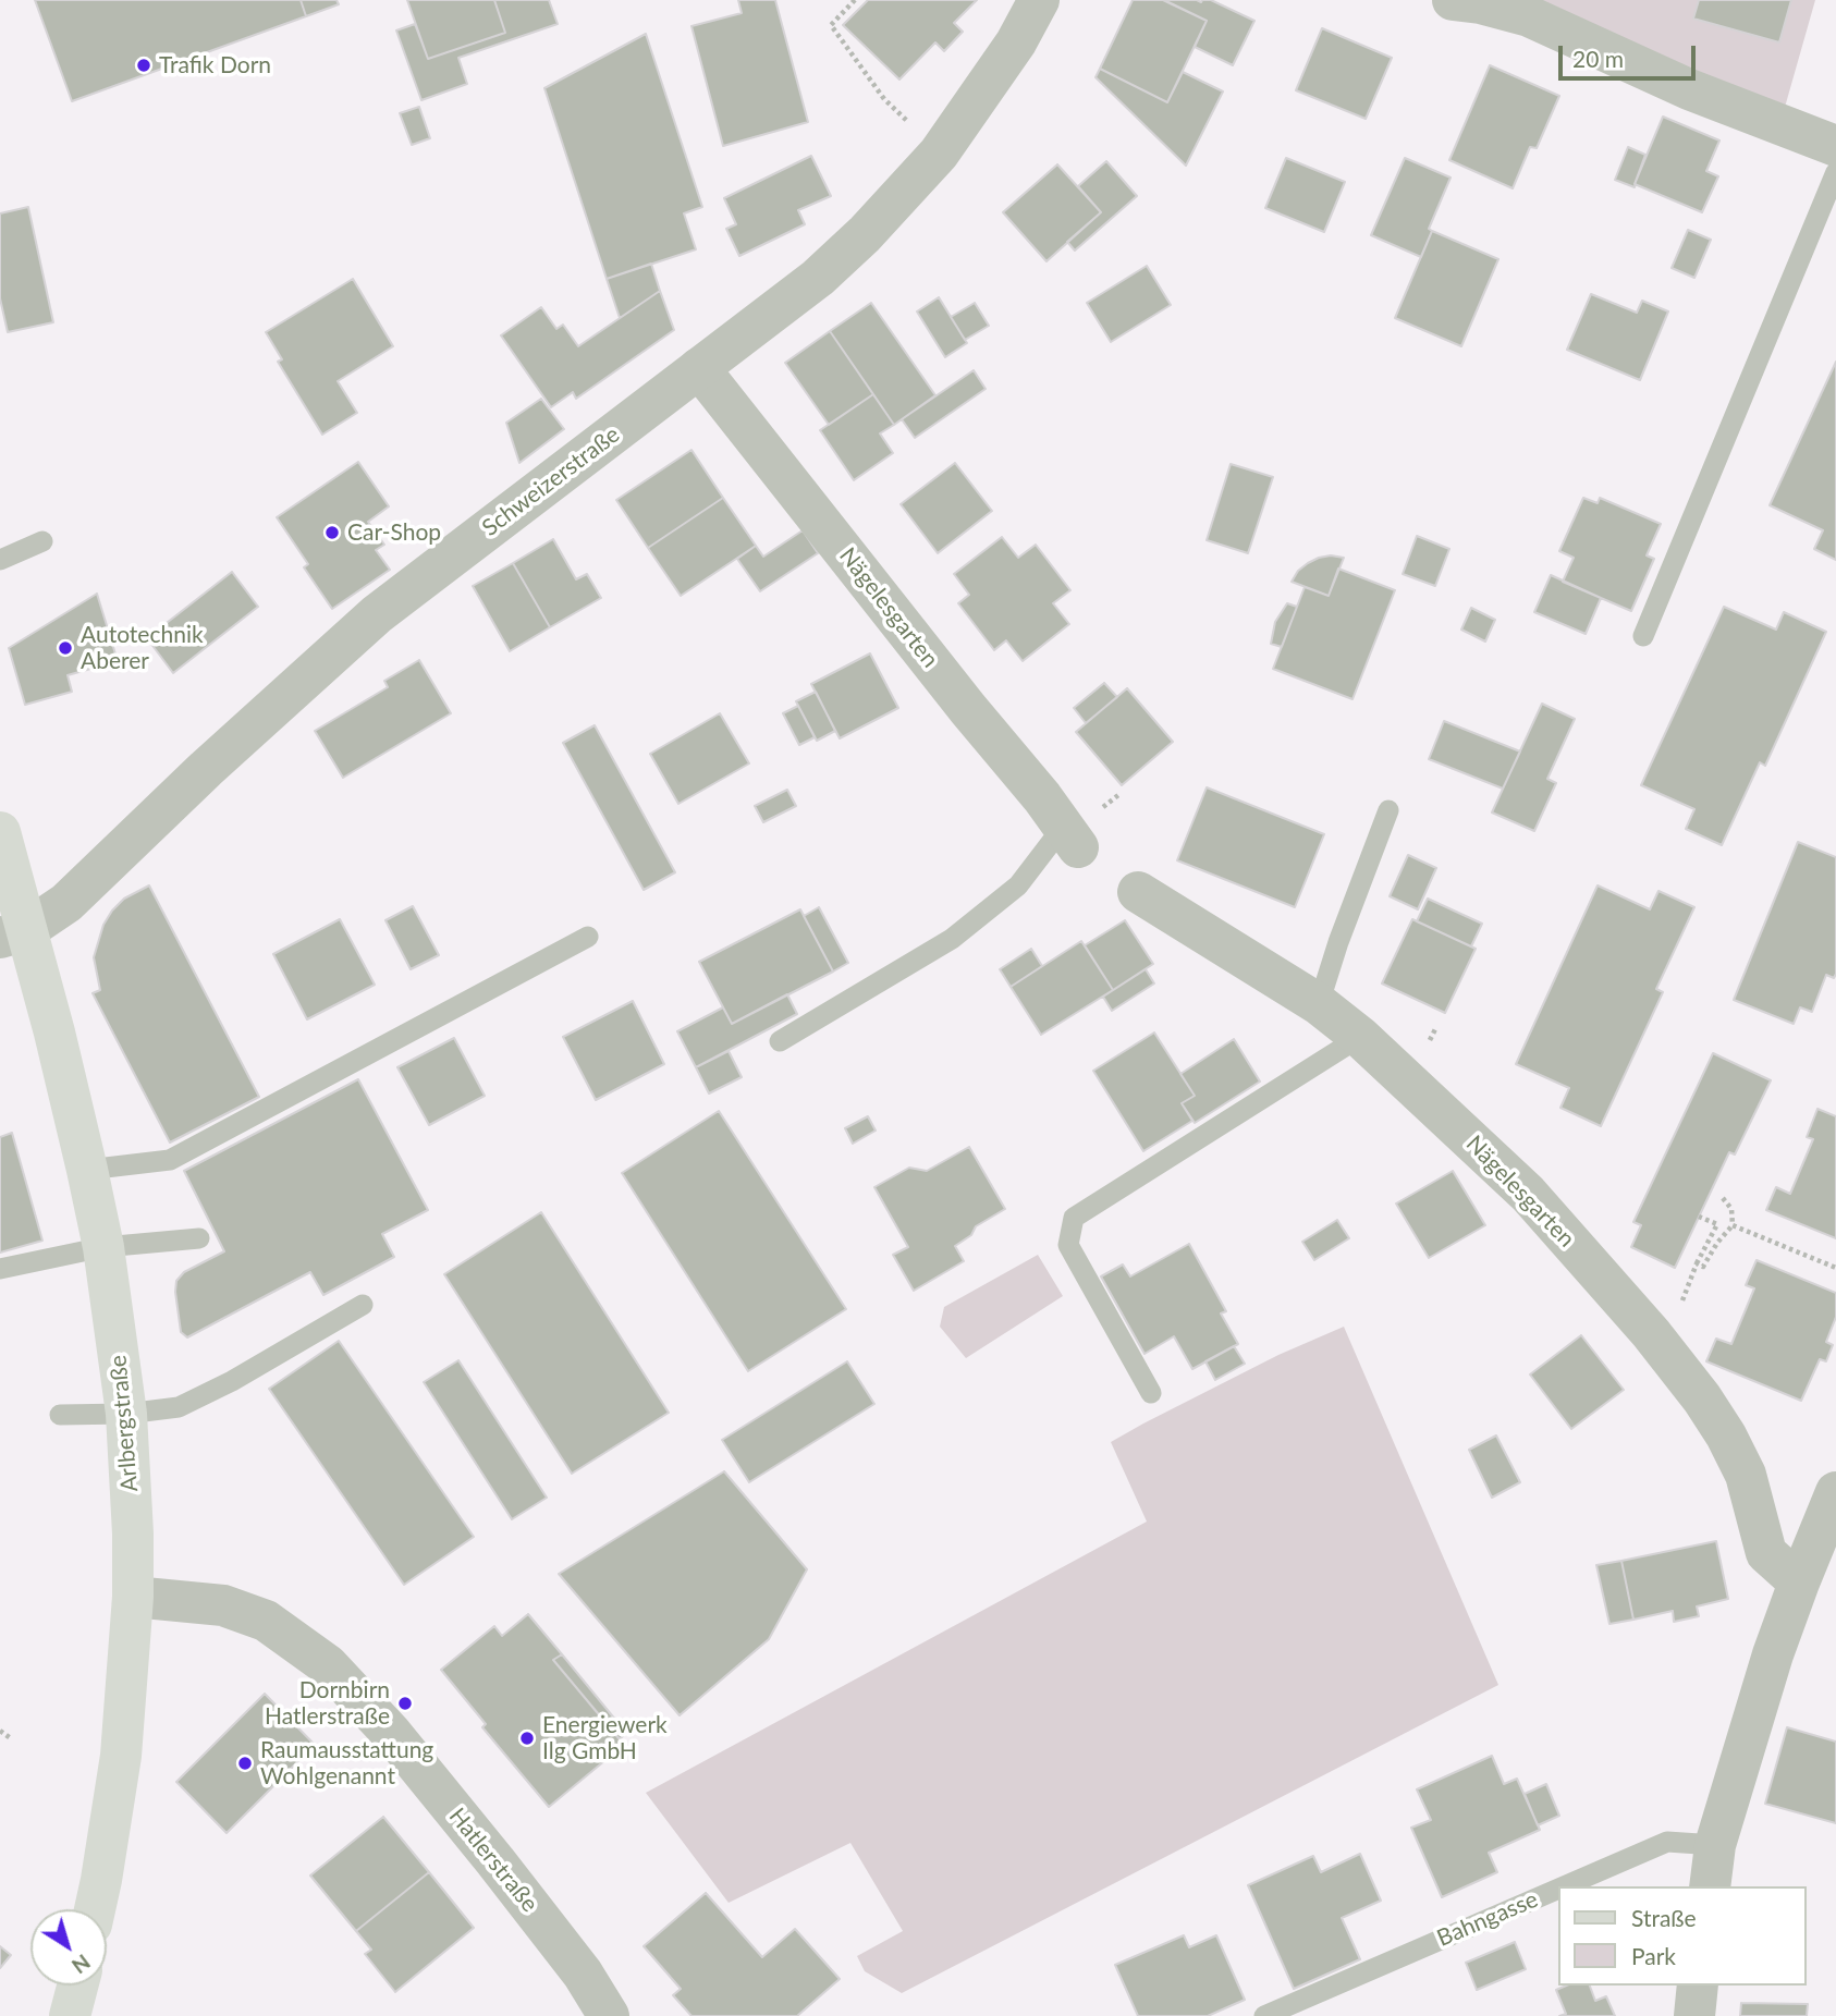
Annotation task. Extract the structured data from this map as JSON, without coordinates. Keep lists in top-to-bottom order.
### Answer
{
  "streets": {
    "main road": ["Arlbergstraße"],
    "street": ["Schweizerstraße", "Nägelesgarten", "Hatlerstraße"],
    "lane": ["Bahngasse"]
  },
  "crossings": [
    ["Schweizerstraße", "Nägelesgarten"],
    ["Schweizerstraße", "Arlbergstraße"],
    ["Arlbergstraße", "Hatlerstraße"]
  ],
  "places": [
    "Trafik Dorn",
    "Car-Shop",
    "Autotechnik Aberer",
    "Dornbirn Hatlerstraße",
    "Energiewerk Ilg GmbH",
    "Raumausstattung Wohlgenannt"
  ],
  "legend": ["Straße", "Park"],
  "scale_bar": "20 m",
  "north": "bottom right"
}
